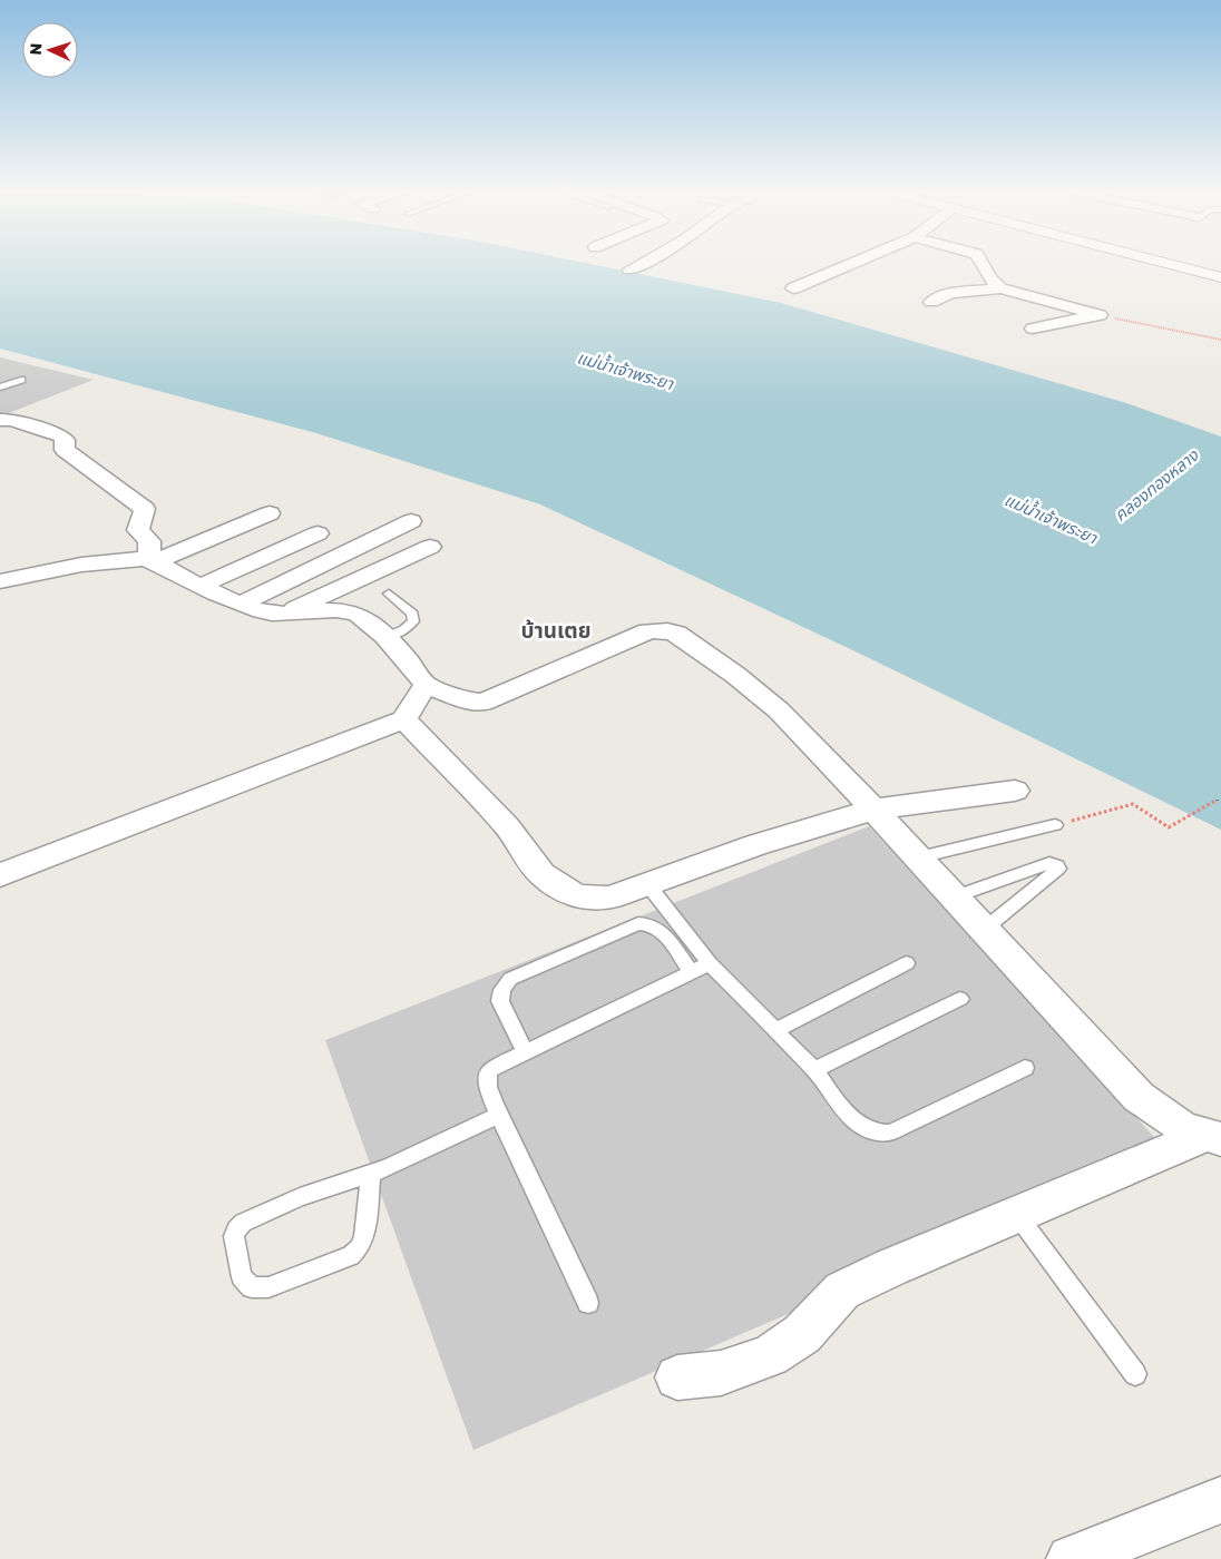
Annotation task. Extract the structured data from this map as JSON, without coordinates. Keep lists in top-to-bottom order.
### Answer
{
  "districts": ["บ้านเตย"],
  "water": ["แม่น้ำเจ้าพระยา", "คลองทองหลาง"],
  "north": "left"
}
